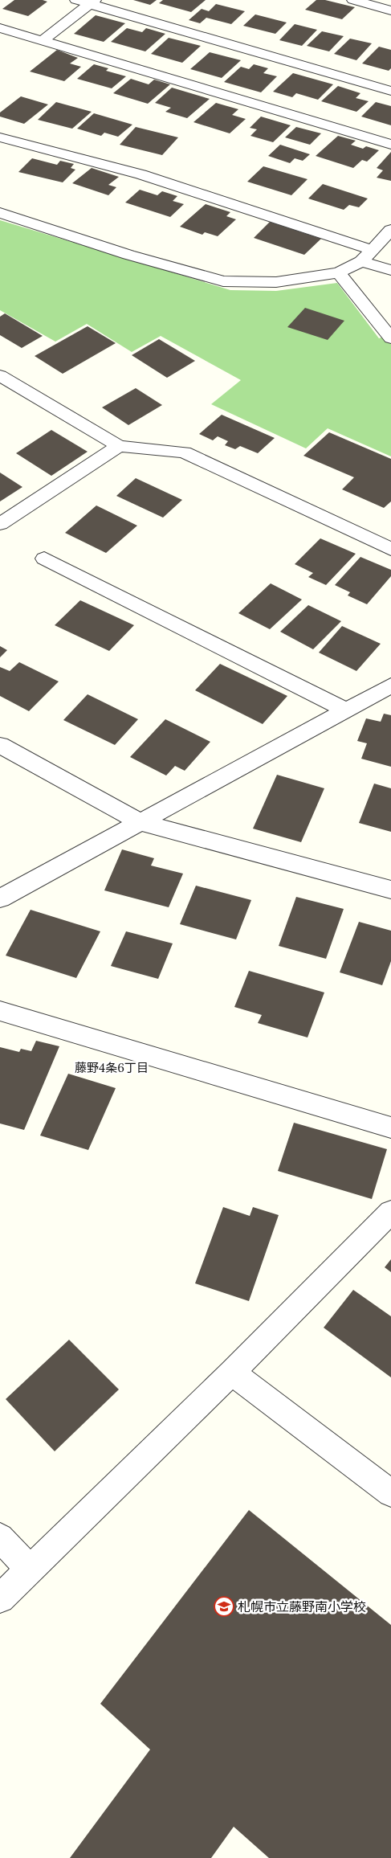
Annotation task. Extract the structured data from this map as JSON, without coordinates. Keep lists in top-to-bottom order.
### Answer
{
  "districts": ["藤野4条6丁目"],
  "places": {
    "school or university": ["札幌市立藤野南小学校"]
  }
}
